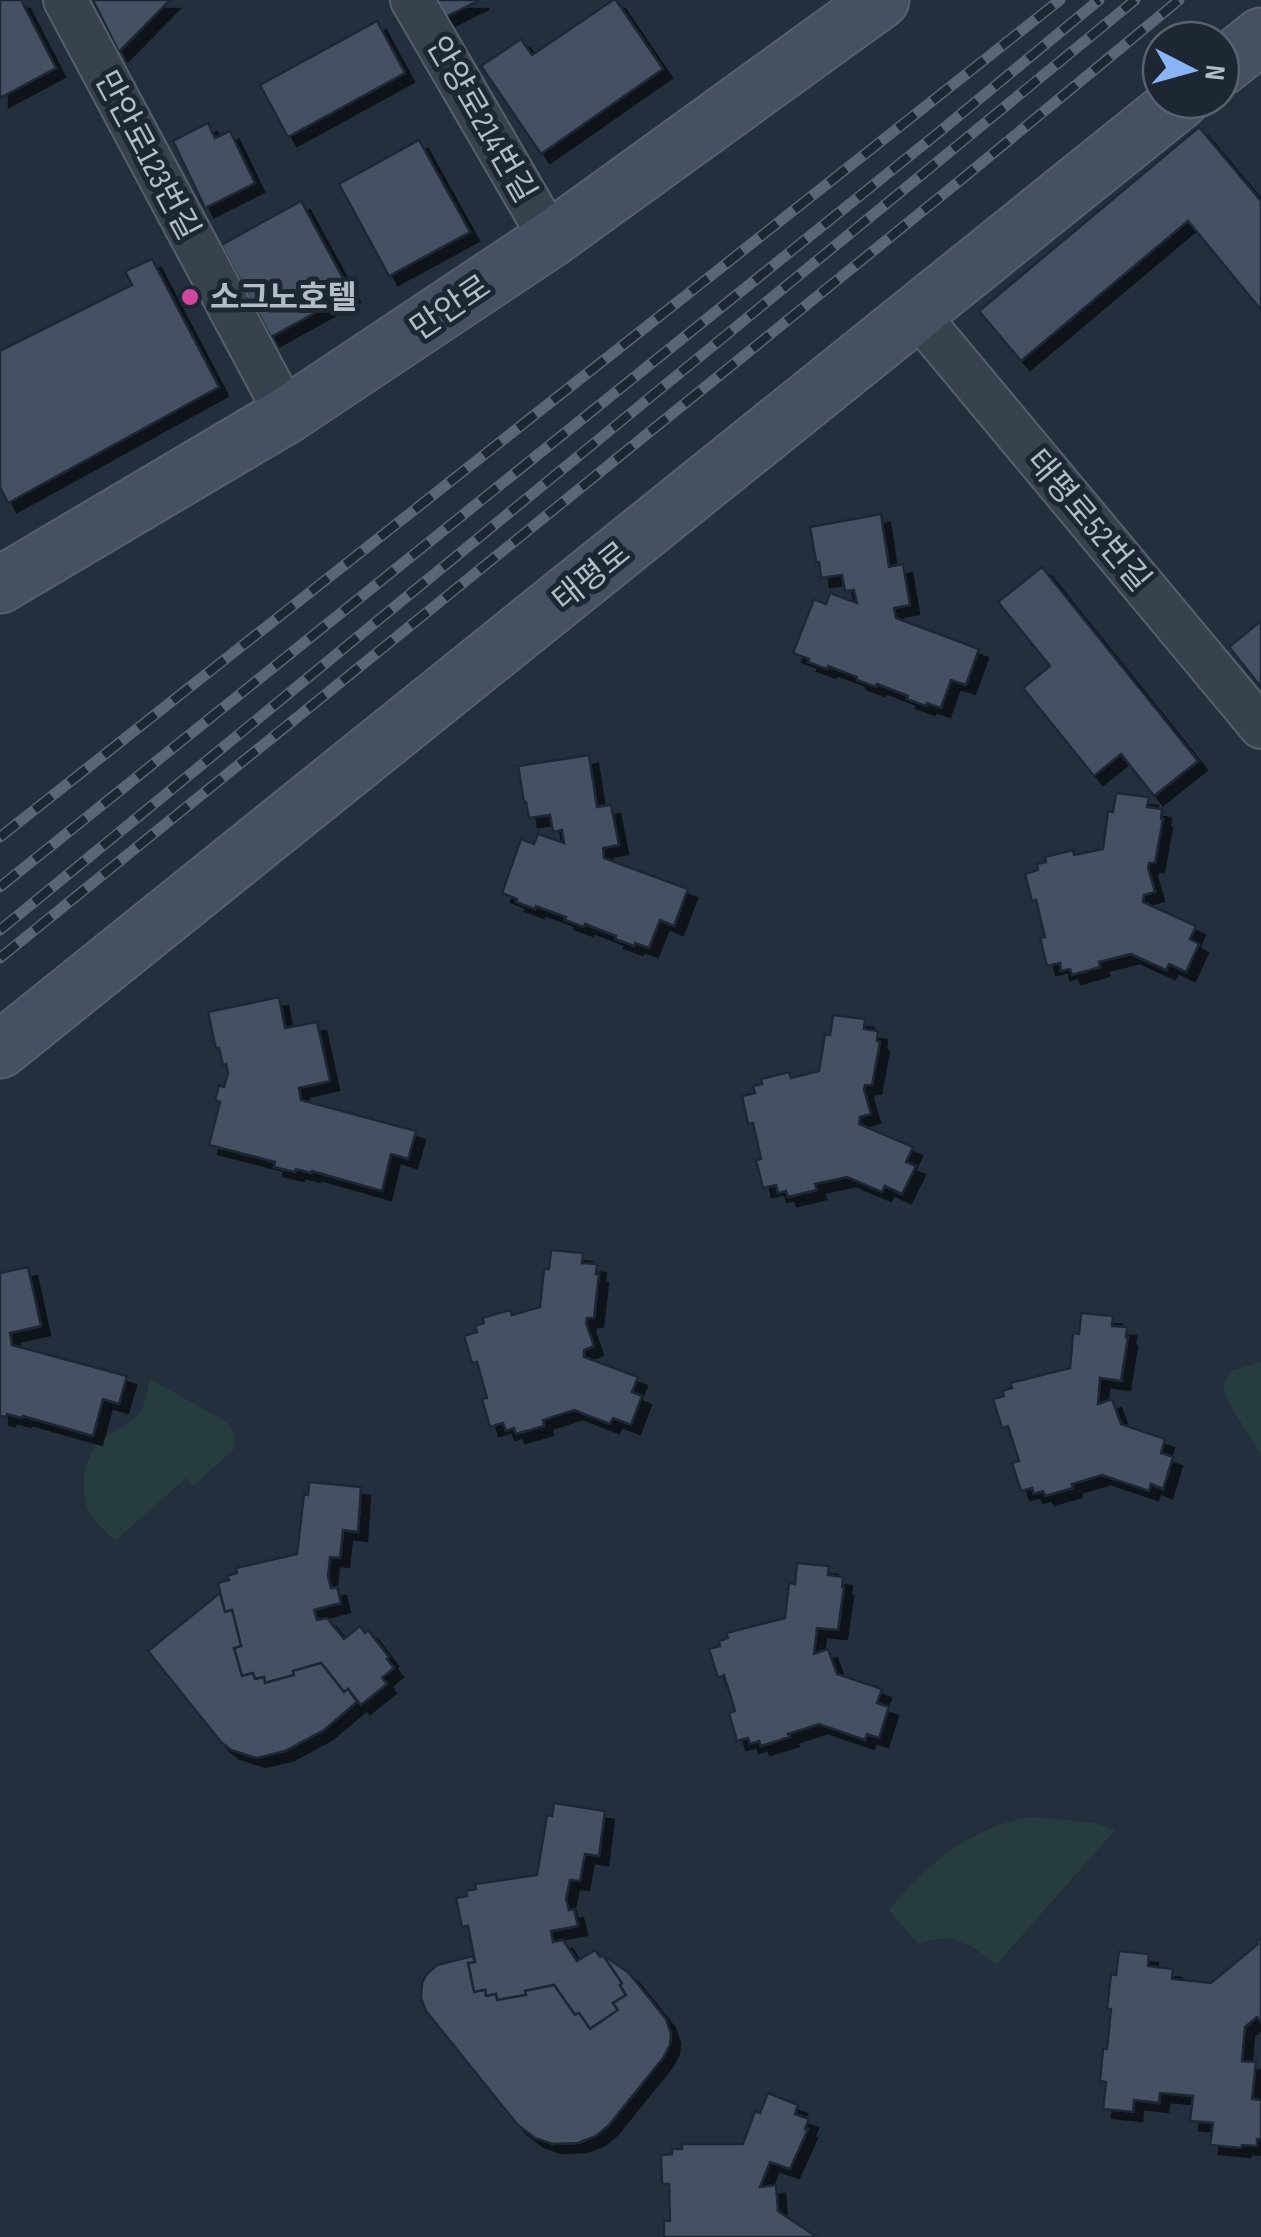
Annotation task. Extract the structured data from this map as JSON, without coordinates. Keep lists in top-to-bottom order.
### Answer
{
  "streets": {
    "street": [
      "안양로214번길",
      "만안로123번길",
      "만안로",
      "태평로52번길",
      "태평로"
    ]
  },
  "crossings": [
    ["안양로214번길", "만안로"],
    ["만안로123번길", "만안로"],
    ["태평로52번길", "태평로"]
  ],
  "places": ["소그노호텔"],
  "north": "right"
}
